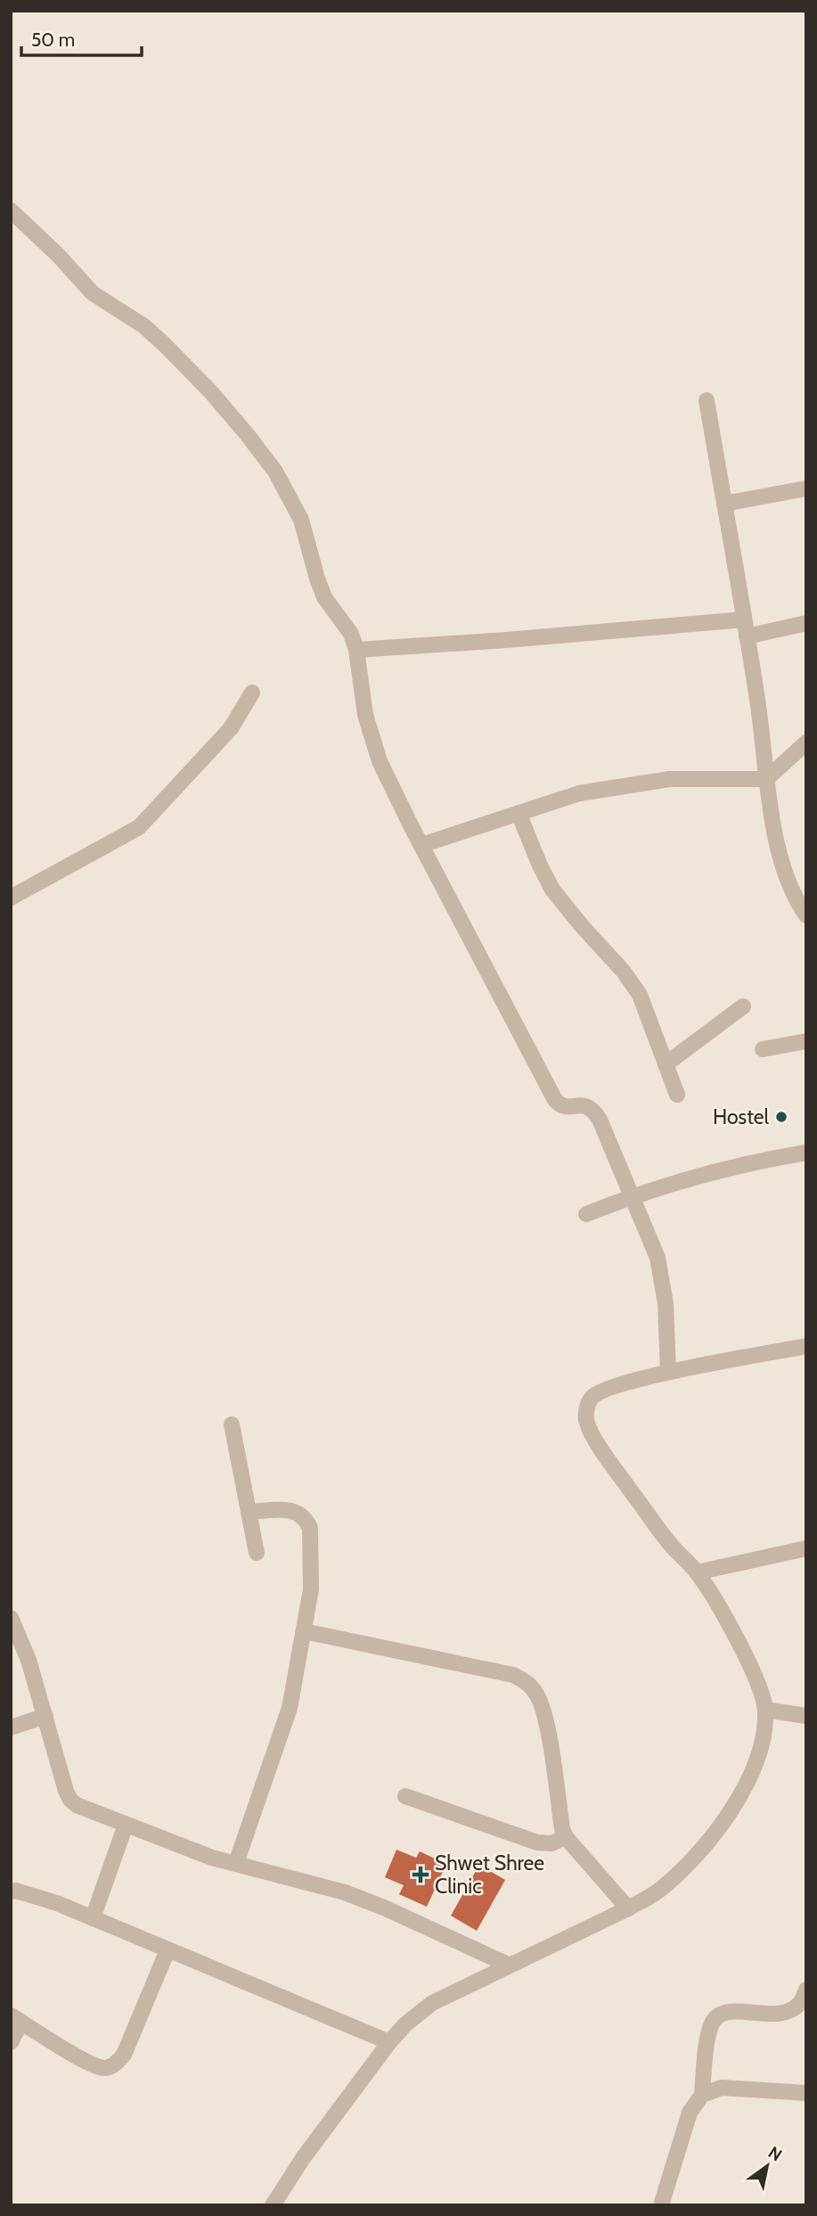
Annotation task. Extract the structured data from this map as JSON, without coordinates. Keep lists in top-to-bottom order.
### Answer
{
  "places": {
    "other": ["Hostel"],
    "health": ["Shwet Shree Clinic"]
  },
  "scale_bar": "50 m",
  "north": "top right"
}
